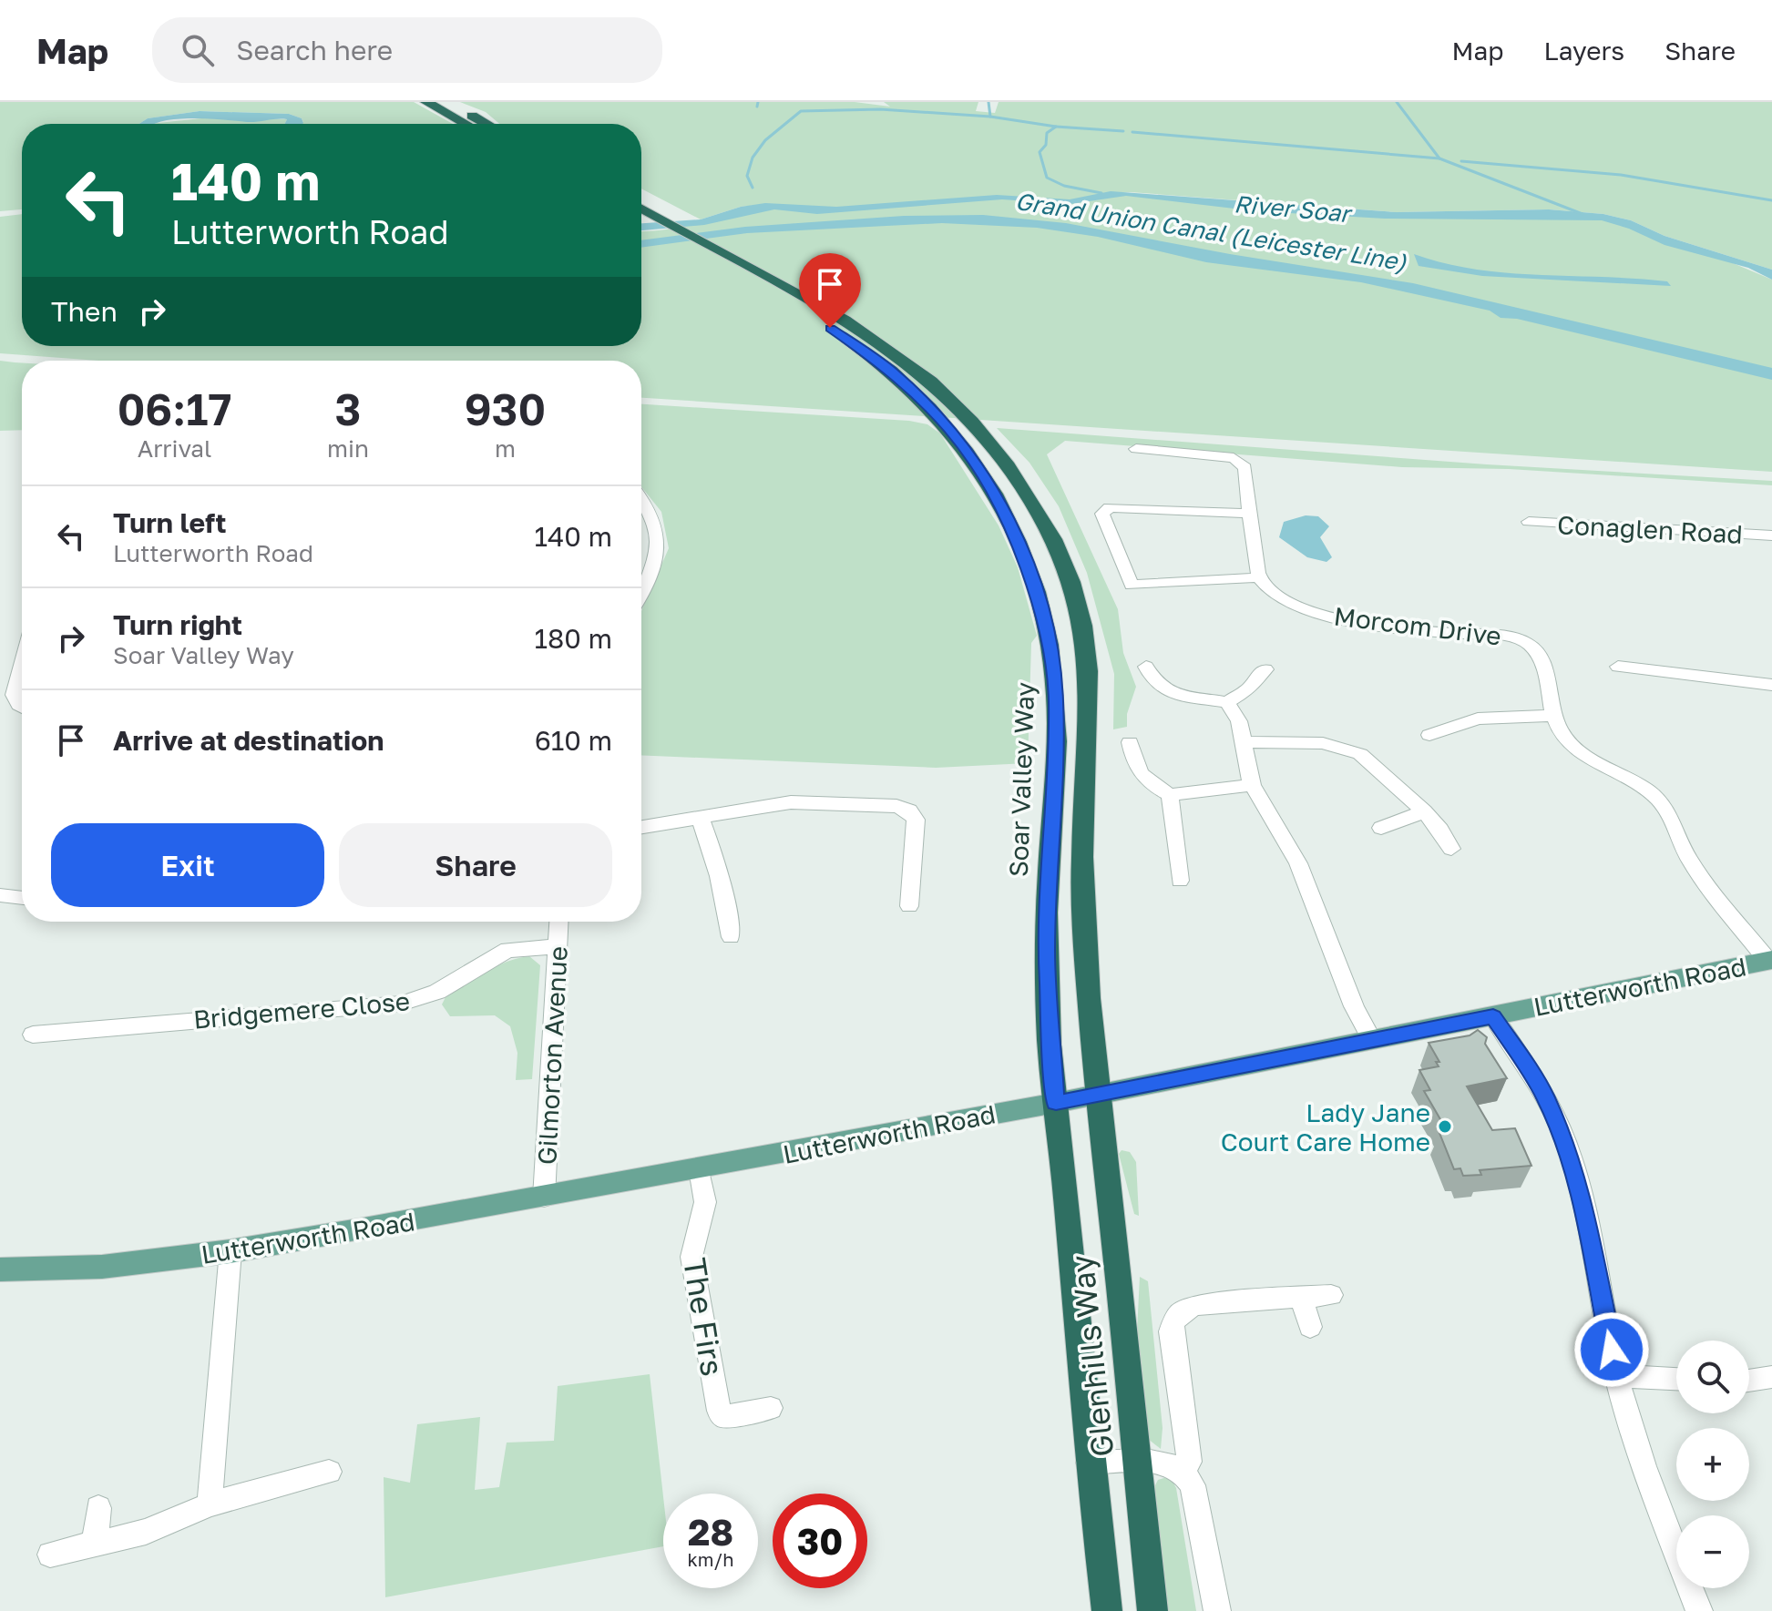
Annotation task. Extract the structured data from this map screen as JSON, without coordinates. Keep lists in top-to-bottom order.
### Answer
{
  "streets": {
    "highway": ["Soar Valley Way", "Glenhills Way"],
    "main road": ["Lutterworth Road"],
    "street": [
      "Conaglen Road",
      "Morcom Drive",
      "Bridgemere Close",
      "Gilmorton Avenue",
      "The Firs"
    ]
  },
  "crossings": [
    ["Morcom Drive", "Lutterworth Road"],
    ["Soar Valley Way", "Lutterworth Road"],
    ["Soar Valley Way", "Glenhills Way"],
    ["Lutterworth Road", "Gilmorton Avenue"],
    ["Lutterworth Road", "The Firs"],
    ["Lutterworth Road", "Glenhills Way"],
    ["Bridgemere Close", "Gilmorton Avenue"]
  ],
  "water": ["River Soar", "Grand Union Canal (Leicester Line)"],
  "places": ["Lady Jane Court Care Home"],
  "page": {
    "header": "Map",
    "search": "Search here",
    "nav": ["Map", "Layers", "Share"],
    "turn": ["140 m", "Lutterworth Road"],
    "then": "Then",
    "eta": [
      "06:17",
      "Arrival",
      "3",
      "min",
      "930",
      "m"
    ],
    "list": [
      {
        "name": "Turn left",
        "note": "Lutterworth Road",
        "value": "140 m"
      },
      {
        "name": "Turn right",
        "note": "Soar Valley Way",
        "value": "180 m"
      },
      {
        "name": "Arrive at destination",
        "value": "610 m"
      }
    ],
    "buttons": ["Exit", "Share"],
    "map_buttons": ["+", "−"],
    "speed": "28 km/h",
    "limit": "30"
  }
}
